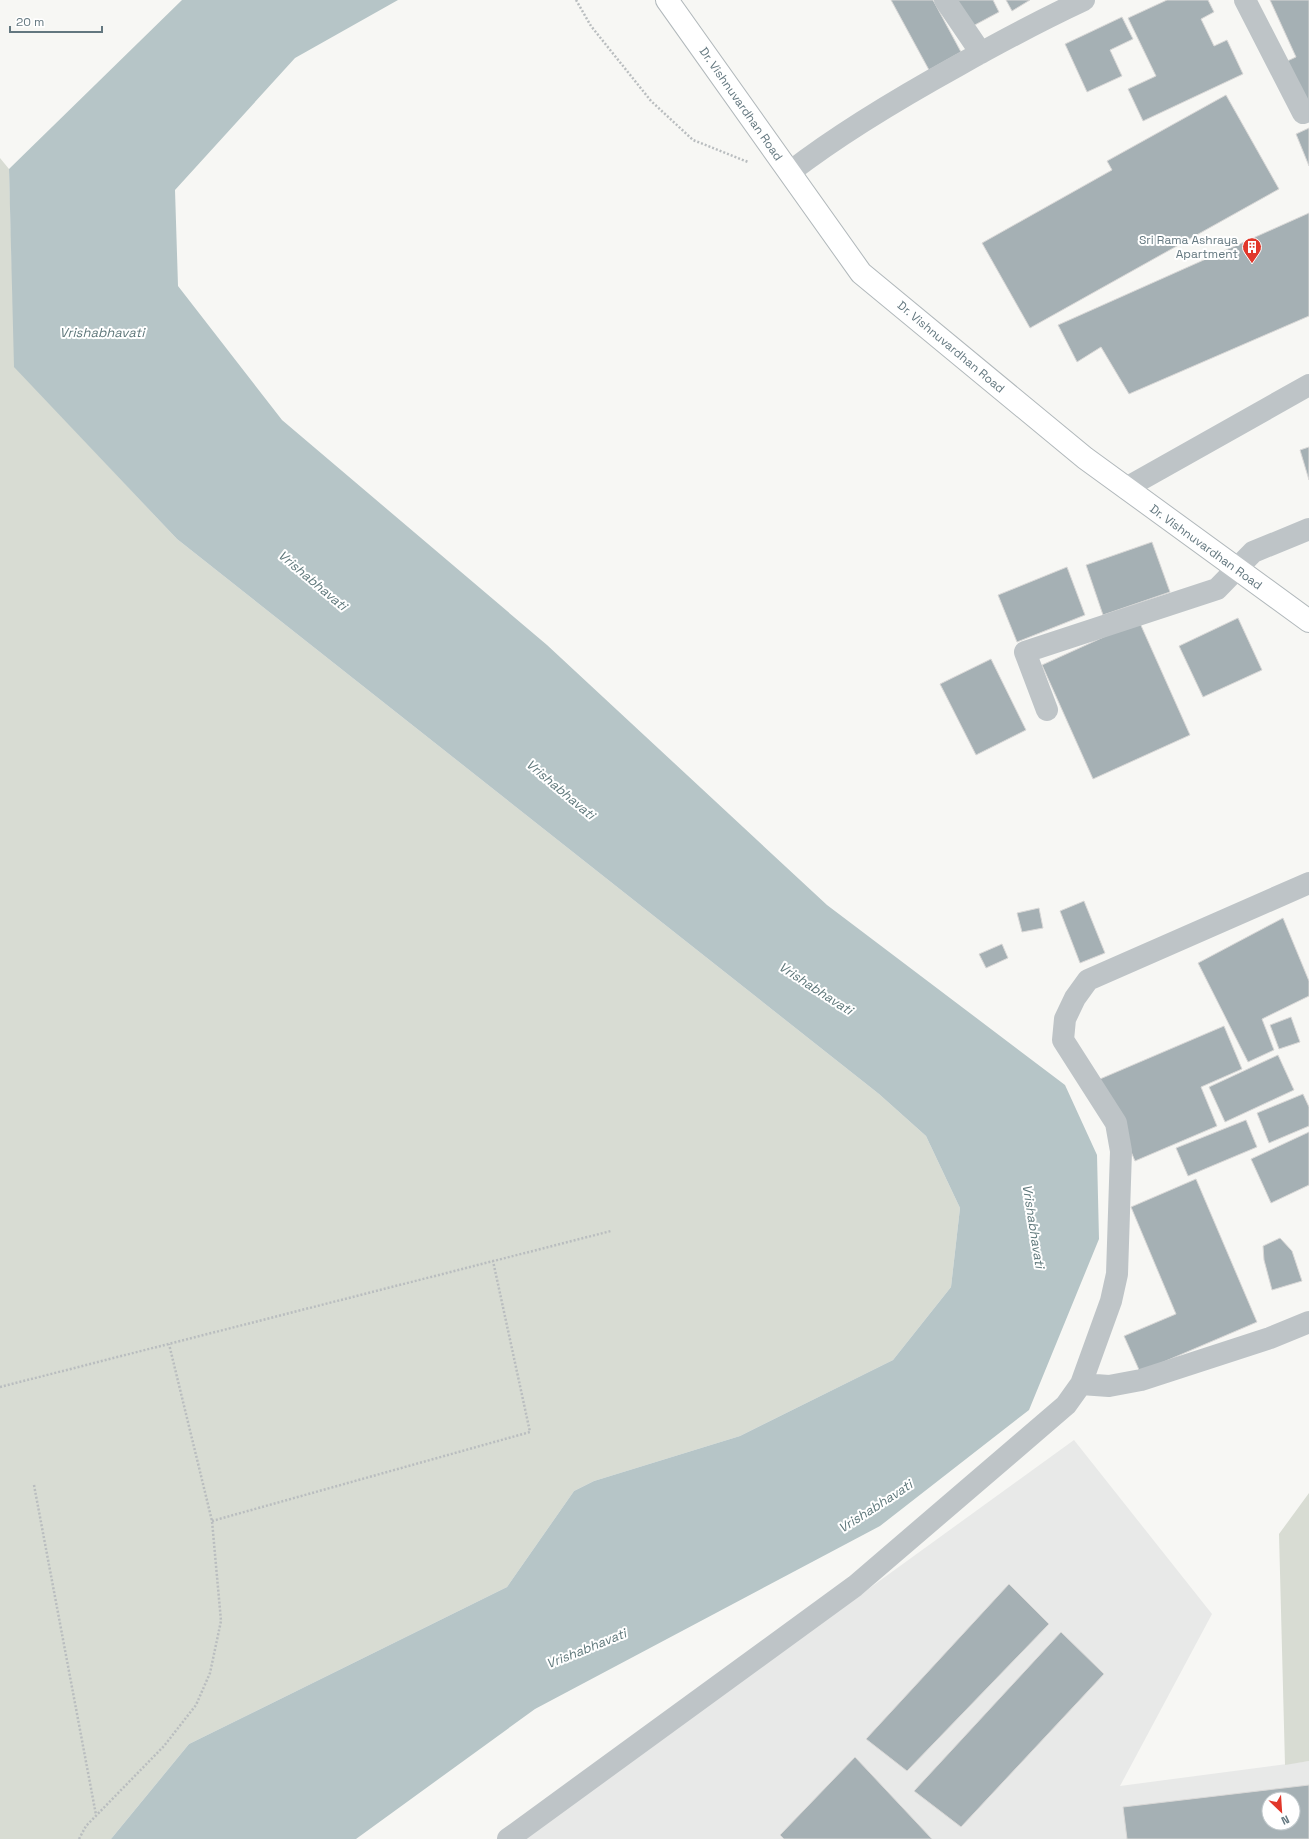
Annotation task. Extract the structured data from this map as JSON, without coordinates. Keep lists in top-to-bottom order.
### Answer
{
  "streets": {
    "main road": ["Dr. Vishnuvardhan Road"]
  },
  "water": ["Vrishabhavati"],
  "places": {
    "building": ["Sri Rama Ashraya Apartment"]
  },
  "scale_bar": "20 m",
  "north": "bottom right"
}
